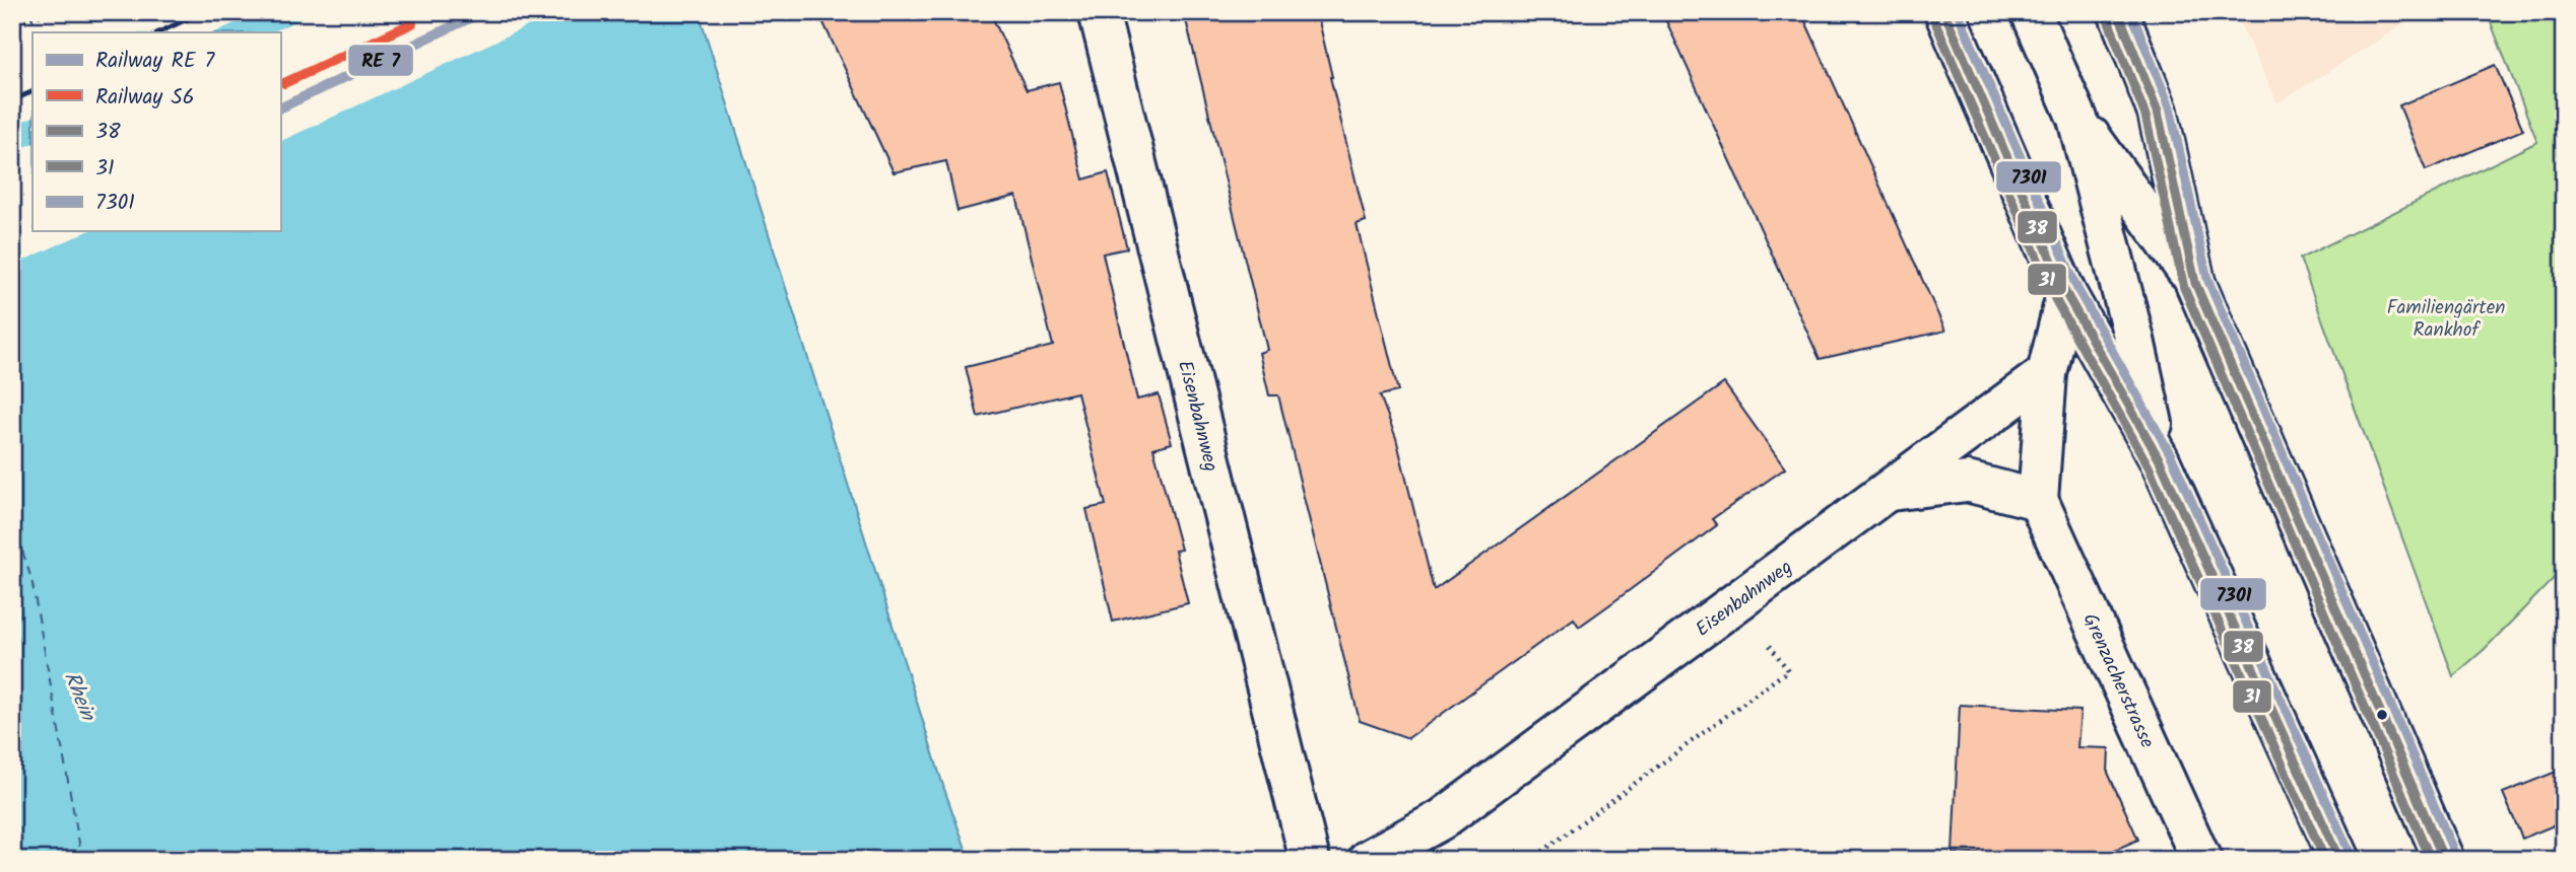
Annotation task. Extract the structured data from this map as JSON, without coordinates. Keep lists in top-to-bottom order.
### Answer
{
  "streets": {
    "main road": ["Eisenbahnweg", "Grenzacherstrasse"]
  },
  "crossings": [
    ["Eisenbahnweg", "Grenzacherstrasse"]
  ],
  "water": ["Rhein"],
  "parks": ["Familiengärten Rankhof"],
  "lines": [
    "transit line 38",
    "transit line 7301",
    "transit line 31",
    "rail line S6"
  ],
  "legend": [
    "Railway RE 7",
    "Railway S6",
    "38",
    "31",
    "7301"
  ]
}
